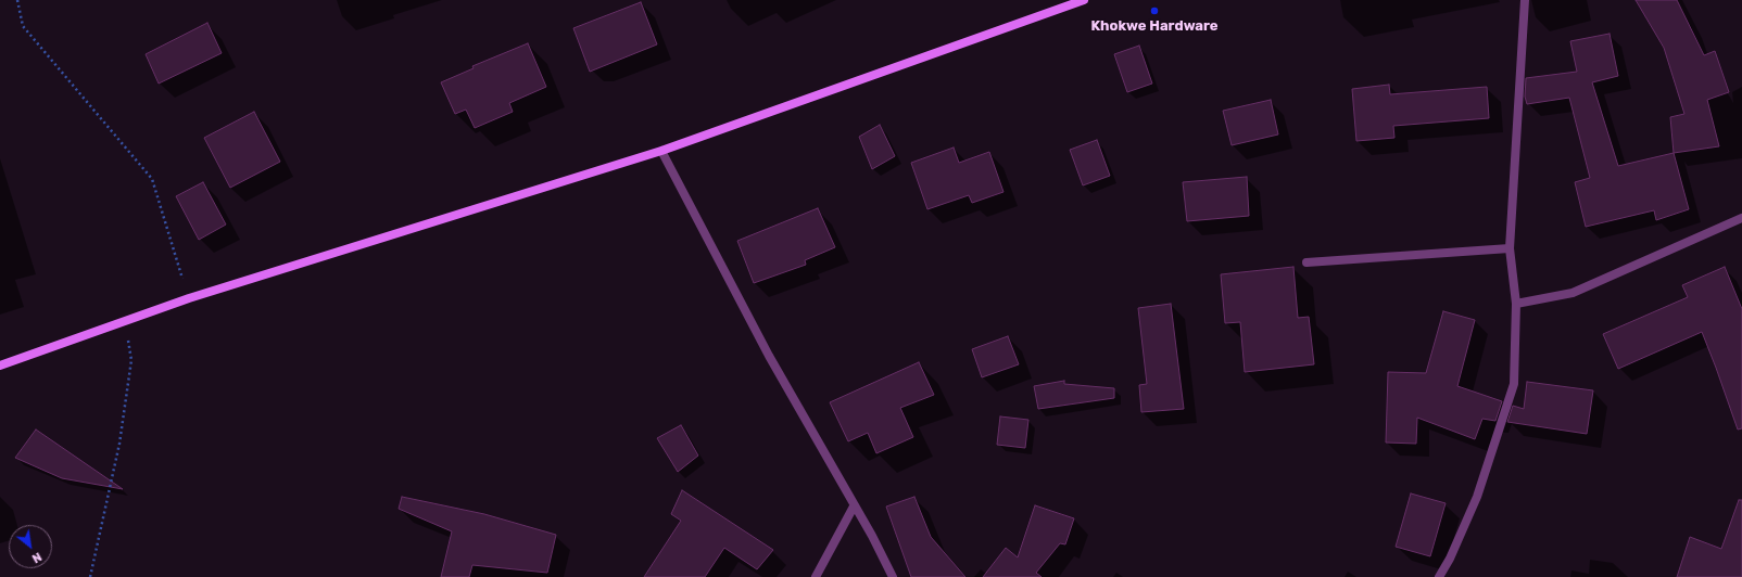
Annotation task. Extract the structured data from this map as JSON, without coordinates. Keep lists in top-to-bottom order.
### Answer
{
  "places": ["Khokwe Hardware"],
  "north": "bottom right"
}
